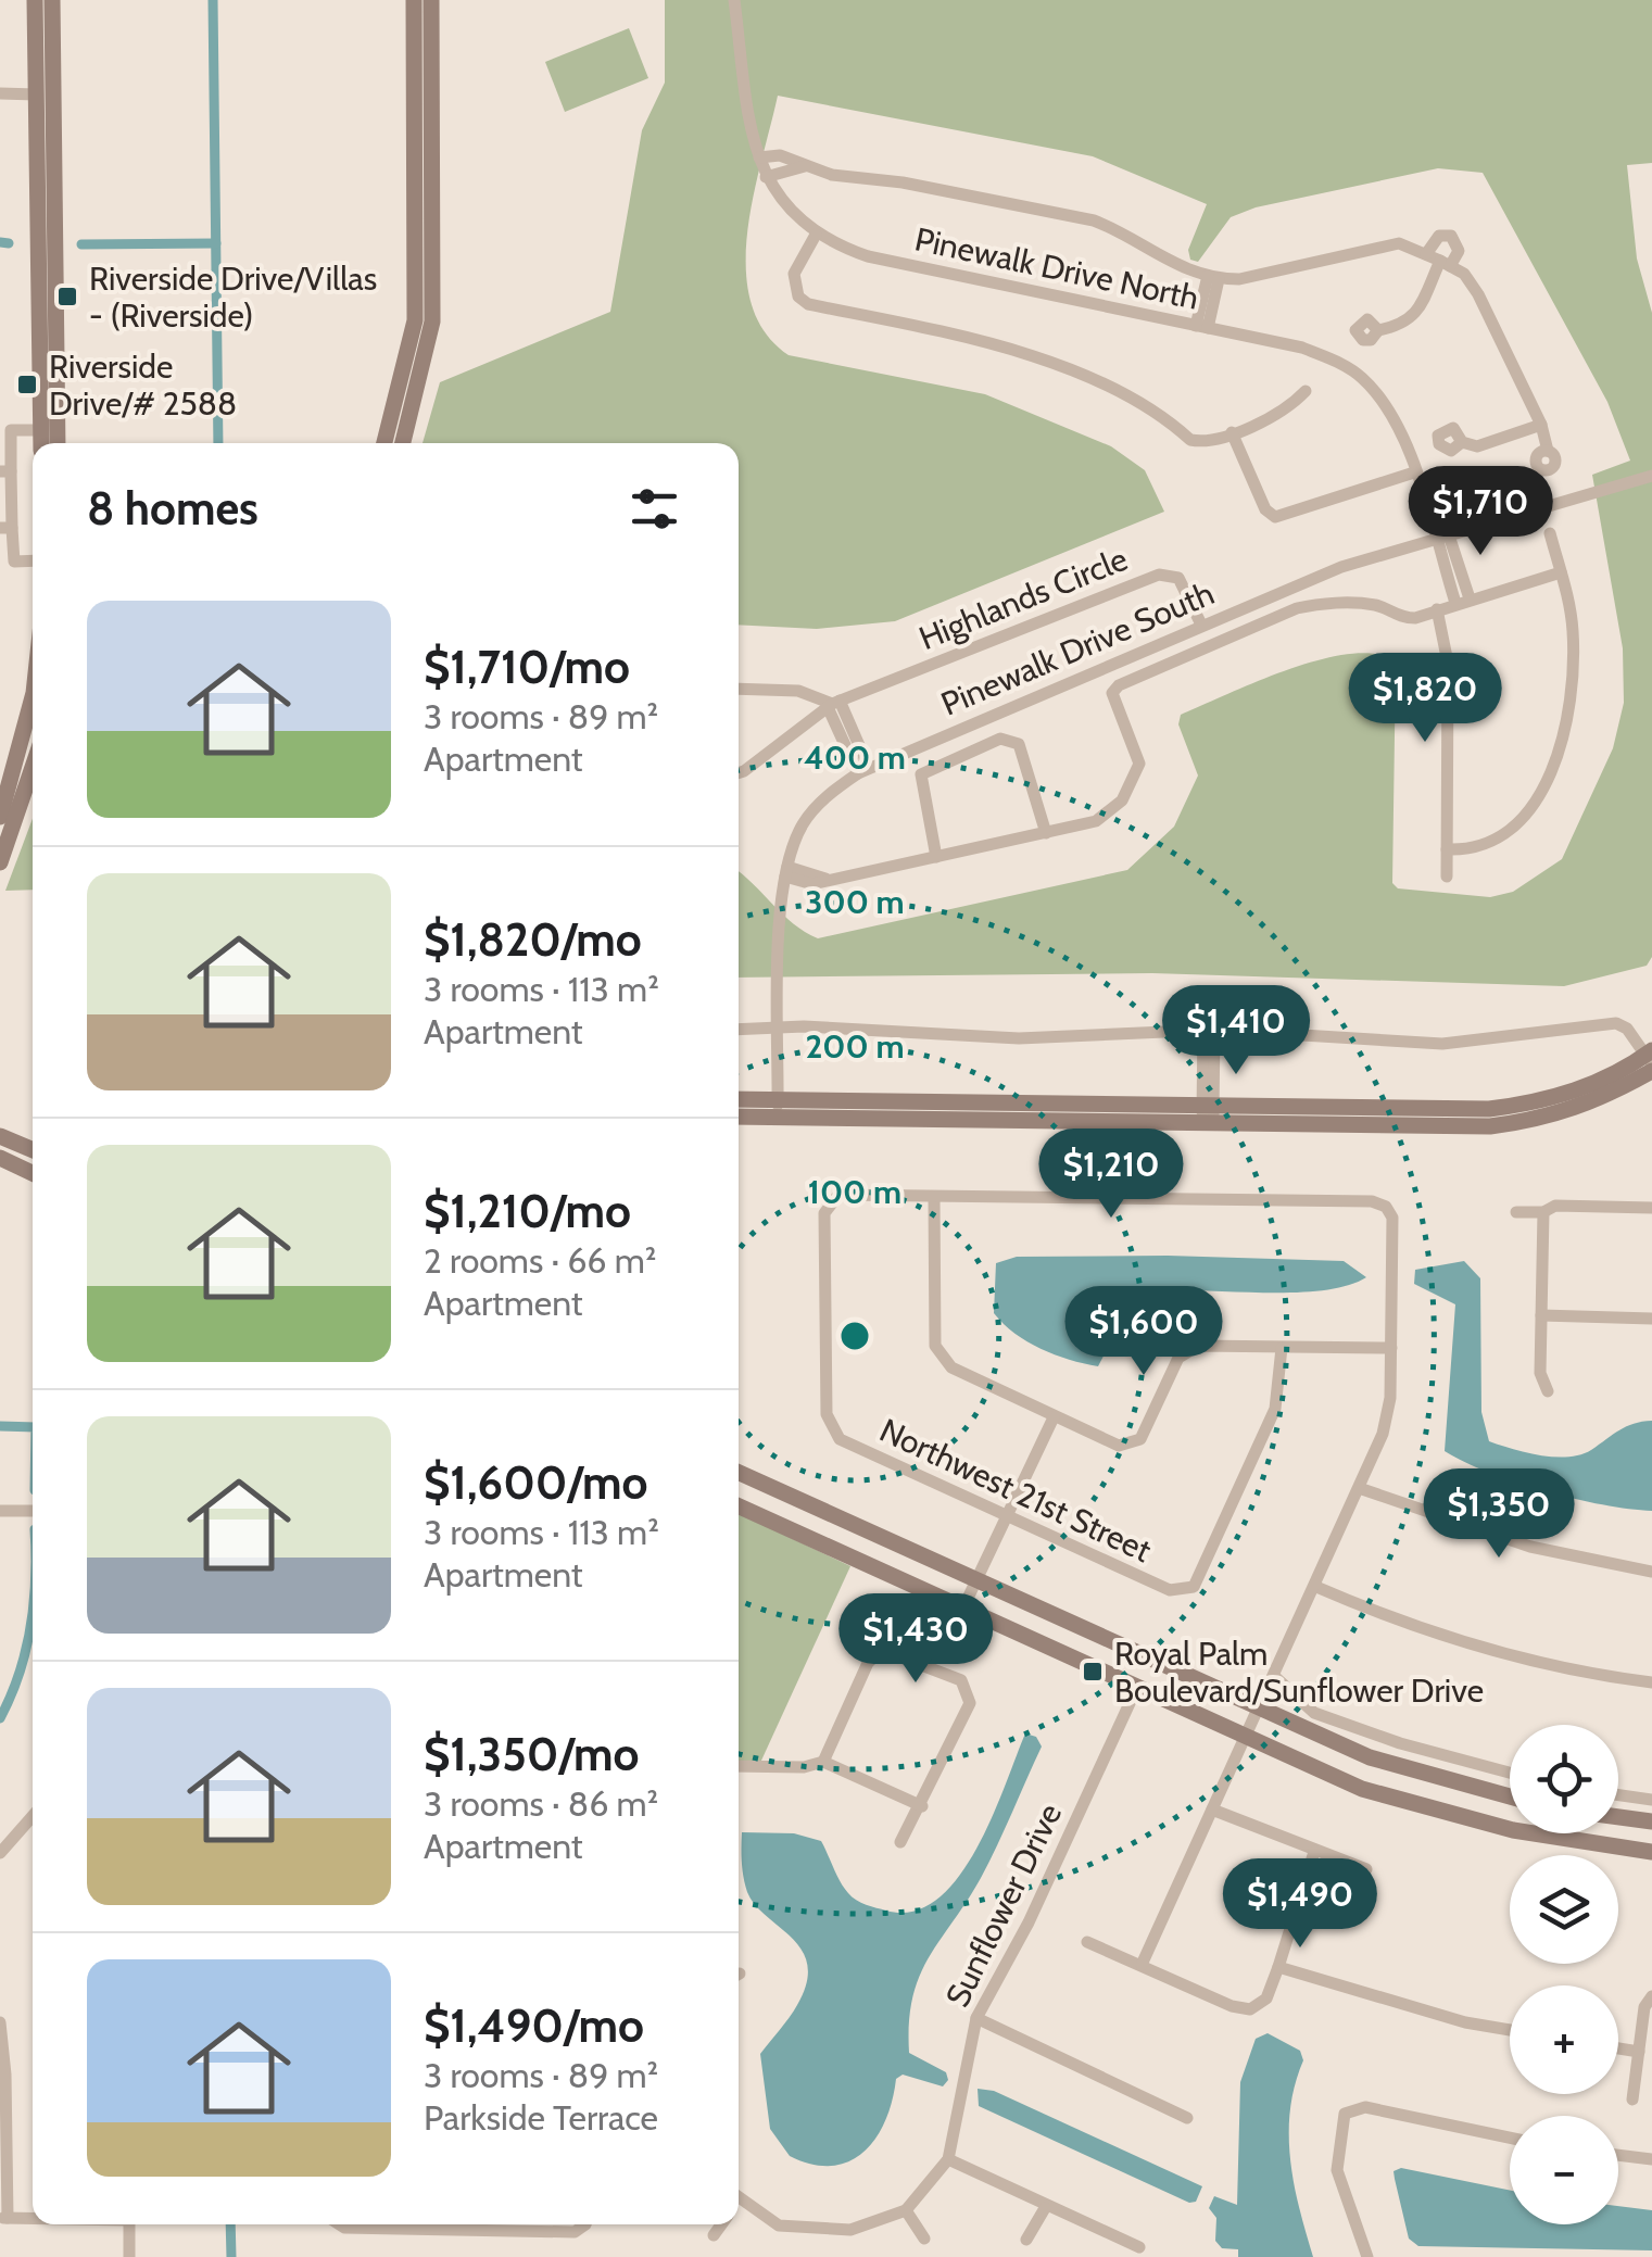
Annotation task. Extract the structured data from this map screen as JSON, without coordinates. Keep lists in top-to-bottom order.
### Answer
{
  "streets": {
    "street": [
      "Pinewalk Drive North",
      "Highlands Circle",
      "Pinewalk Drive South",
      "Northwest 21st Street",
      "Sunflower Drive"
    ]
  },
  "crossings": [
    ["Pinewalk Drive North", "Pinewalk Drive South"],
    ["Highlands Circle", "Pinewalk Drive South"]
  ],
  "places": {
    "transit": ["Riverside Drive/Villas - (Riverside)", "Riverside Drive/# 2588", "Royal Palm Boulevard/Sunflower Drive"]
  },
  "page": {
    "heading": "8 homes",
    "price": [
      "$1,710",
      "$1,820",
      "$1,410",
      "$1,210",
      "$1,600",
      "$1,350",
      "$1,430",
      "$1,490"
    ],
    "list": [
      {
        "name": "$1,710/mo",
        "note": "3 rooms · 89 m² · Apartment"
      },
      {
        "name": "$1,820/mo",
        "note": "3 rooms · 113 m² · Apartment"
      },
      {
        "name": "$1,210/mo",
        "note": "2 rooms · 66 m² · Apartment"
      },
      {
        "name": "$1,600/mo",
        "note": "3 rooms · 113 m² · Apartment"
      },
      {
        "name": "$1,350/mo",
        "note": "3 rooms · 86 m² · Apartment"
      },
      {
        "name": "$1,490/mo",
        "note": "3 rooms · 89 m² · Parkside Terrace"
      }
    ],
    "map_buttons": ["+", "−"]
  },
  "rings": [
    "400 m",
    "300 m",
    "200 m",
    "100 m"
  ]
}
